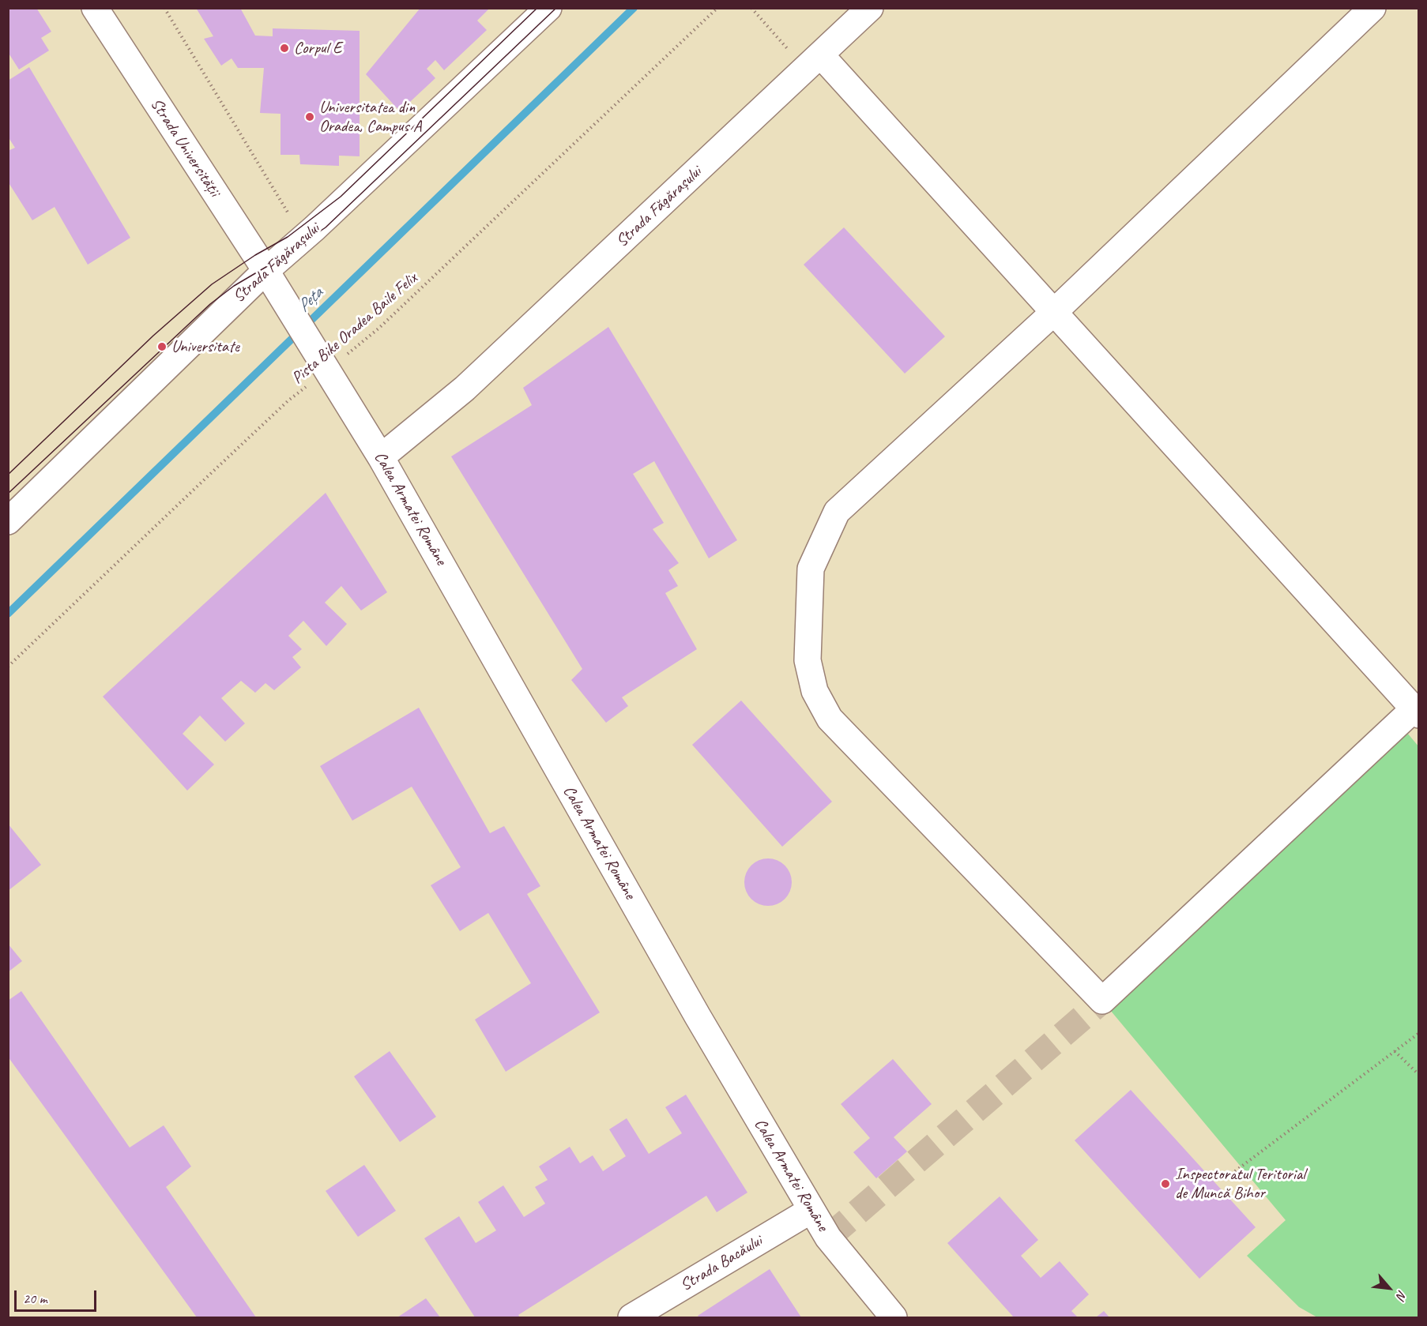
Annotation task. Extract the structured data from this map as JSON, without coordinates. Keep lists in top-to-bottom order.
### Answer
{
  "streets": {
    "street": [
      "Strada Universității",
      "Strada Făgărașului",
      "Calea Armatei Române",
      "Strada Bacăului"
    ],
    "path": ["Pista Bike Oradea Baile Felix"]
  },
  "crossings": [
    ["Strada Universității", "Strada Făgărașului"],
    ["Strada Universității", "Pista Bike Oradea Baile Felix"],
    ["Strada Universității", "Calea Armatei Române"],
    ["Strada Făgărașului", "Calea Armatei Române"],
    ["Pista Bike Oradea Baile Felix", "Calea Armatei Române"],
    ["Calea Armatei Române", "Strada Bacăului"]
  ],
  "water": ["Peța"],
  "places": [
    "Corpul E",
    "Universitatea din Oradea, Campus A",
    "Universitate",
    "Inspectoratul Teritorial de Muncă Bihor"
  ],
  "scale_bar": "20 m",
  "north": "bottom right"
}
